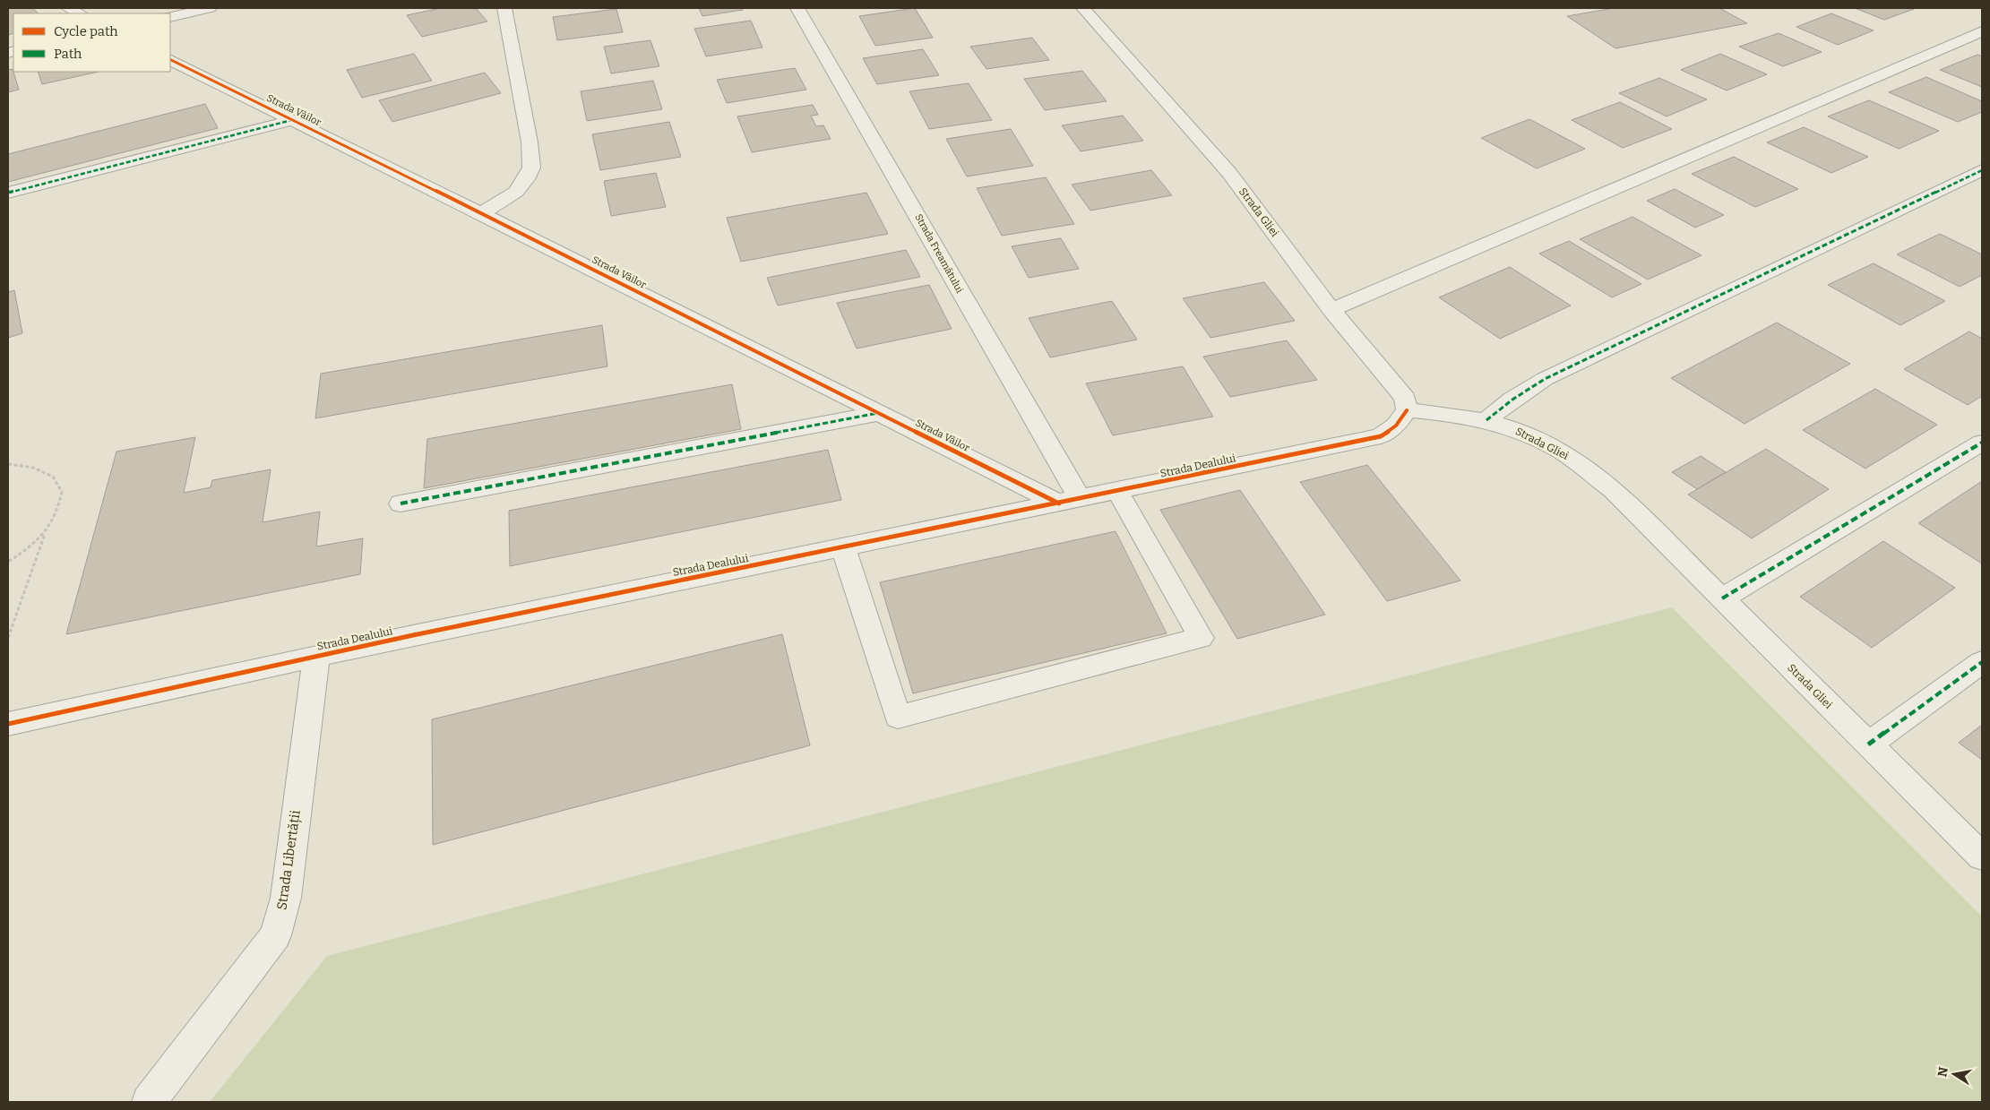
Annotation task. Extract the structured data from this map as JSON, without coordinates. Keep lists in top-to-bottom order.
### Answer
{
  "streets": {
    "street": [
      "Strada Văilor",
      "Strada Gliei",
      "Strada Freamătului",
      "Strada Dealului",
      "Strada Libertății"
    ]
  },
  "crossings": [
    ["Strada Văilor", "Strada Freamătului"],
    ["Strada Văilor", "Strada Dealului"],
    ["Strada Gliei", "Strada Dealului"],
    ["Strada Freamătului", "Strada Dealului"],
    ["Strada Dealului", "Strada Libertății"]
  ],
  "legend": ["Cycle path", "Path"],
  "north": "left"
}
